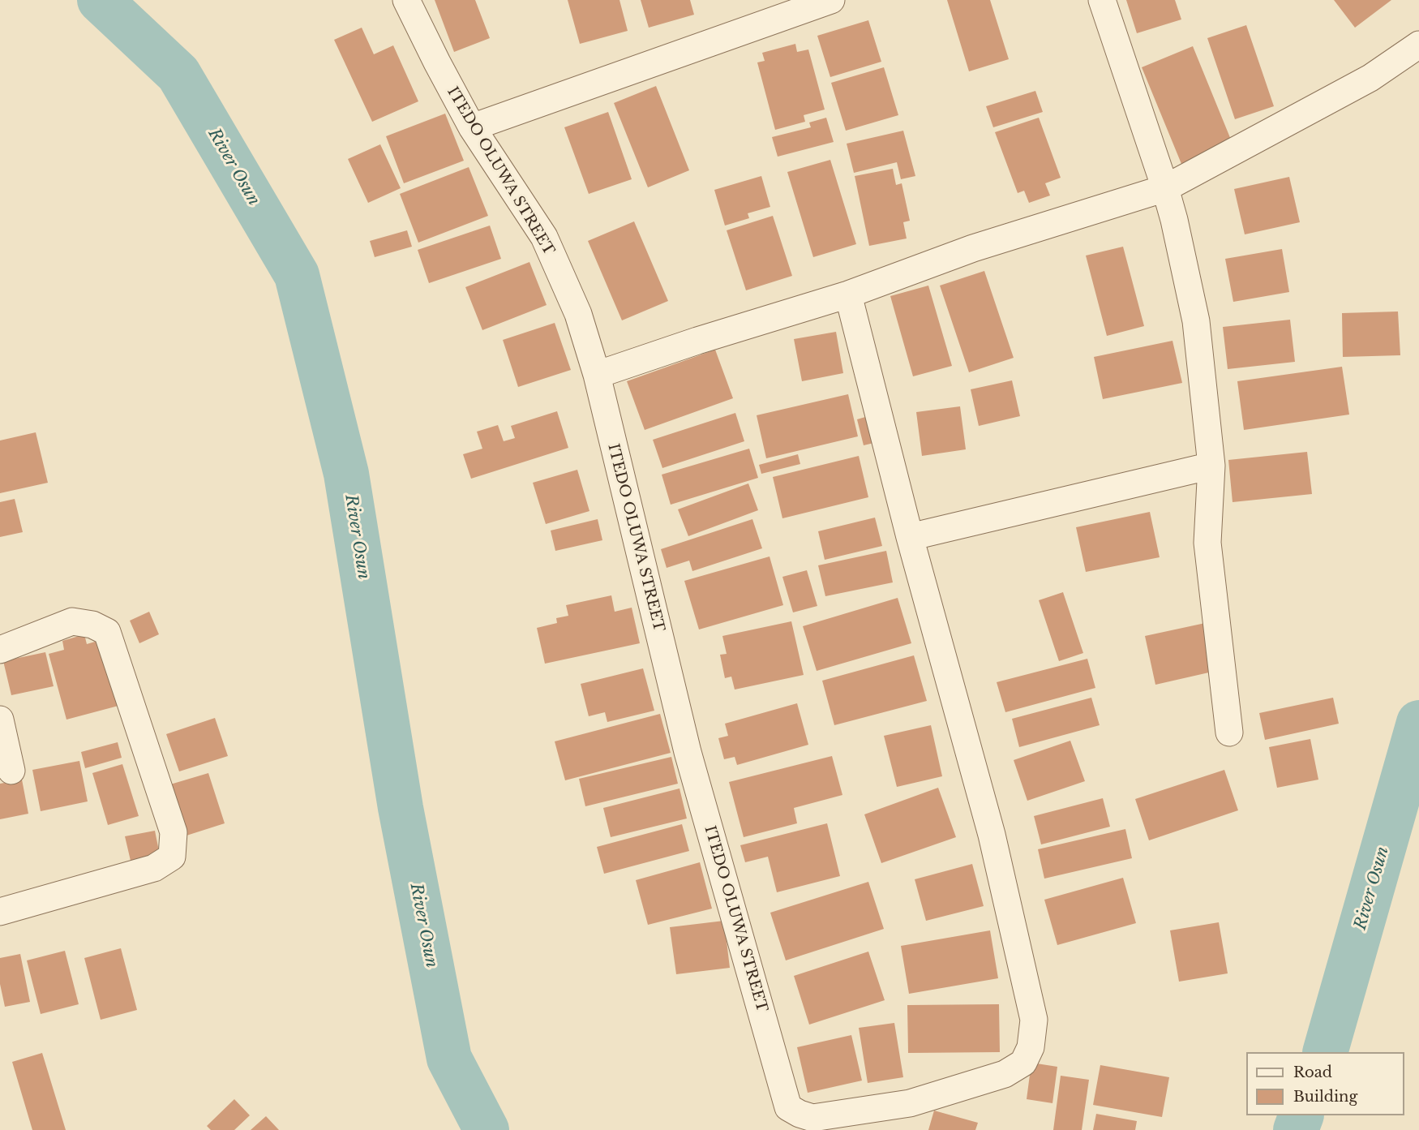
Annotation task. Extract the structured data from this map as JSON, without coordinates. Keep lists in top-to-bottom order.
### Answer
{
  "streets": {
    "street": ["ITEDO OLUWA STREET"]
  },
  "water": ["River Osun"],
  "legend": ["Road", "Building"]
}
